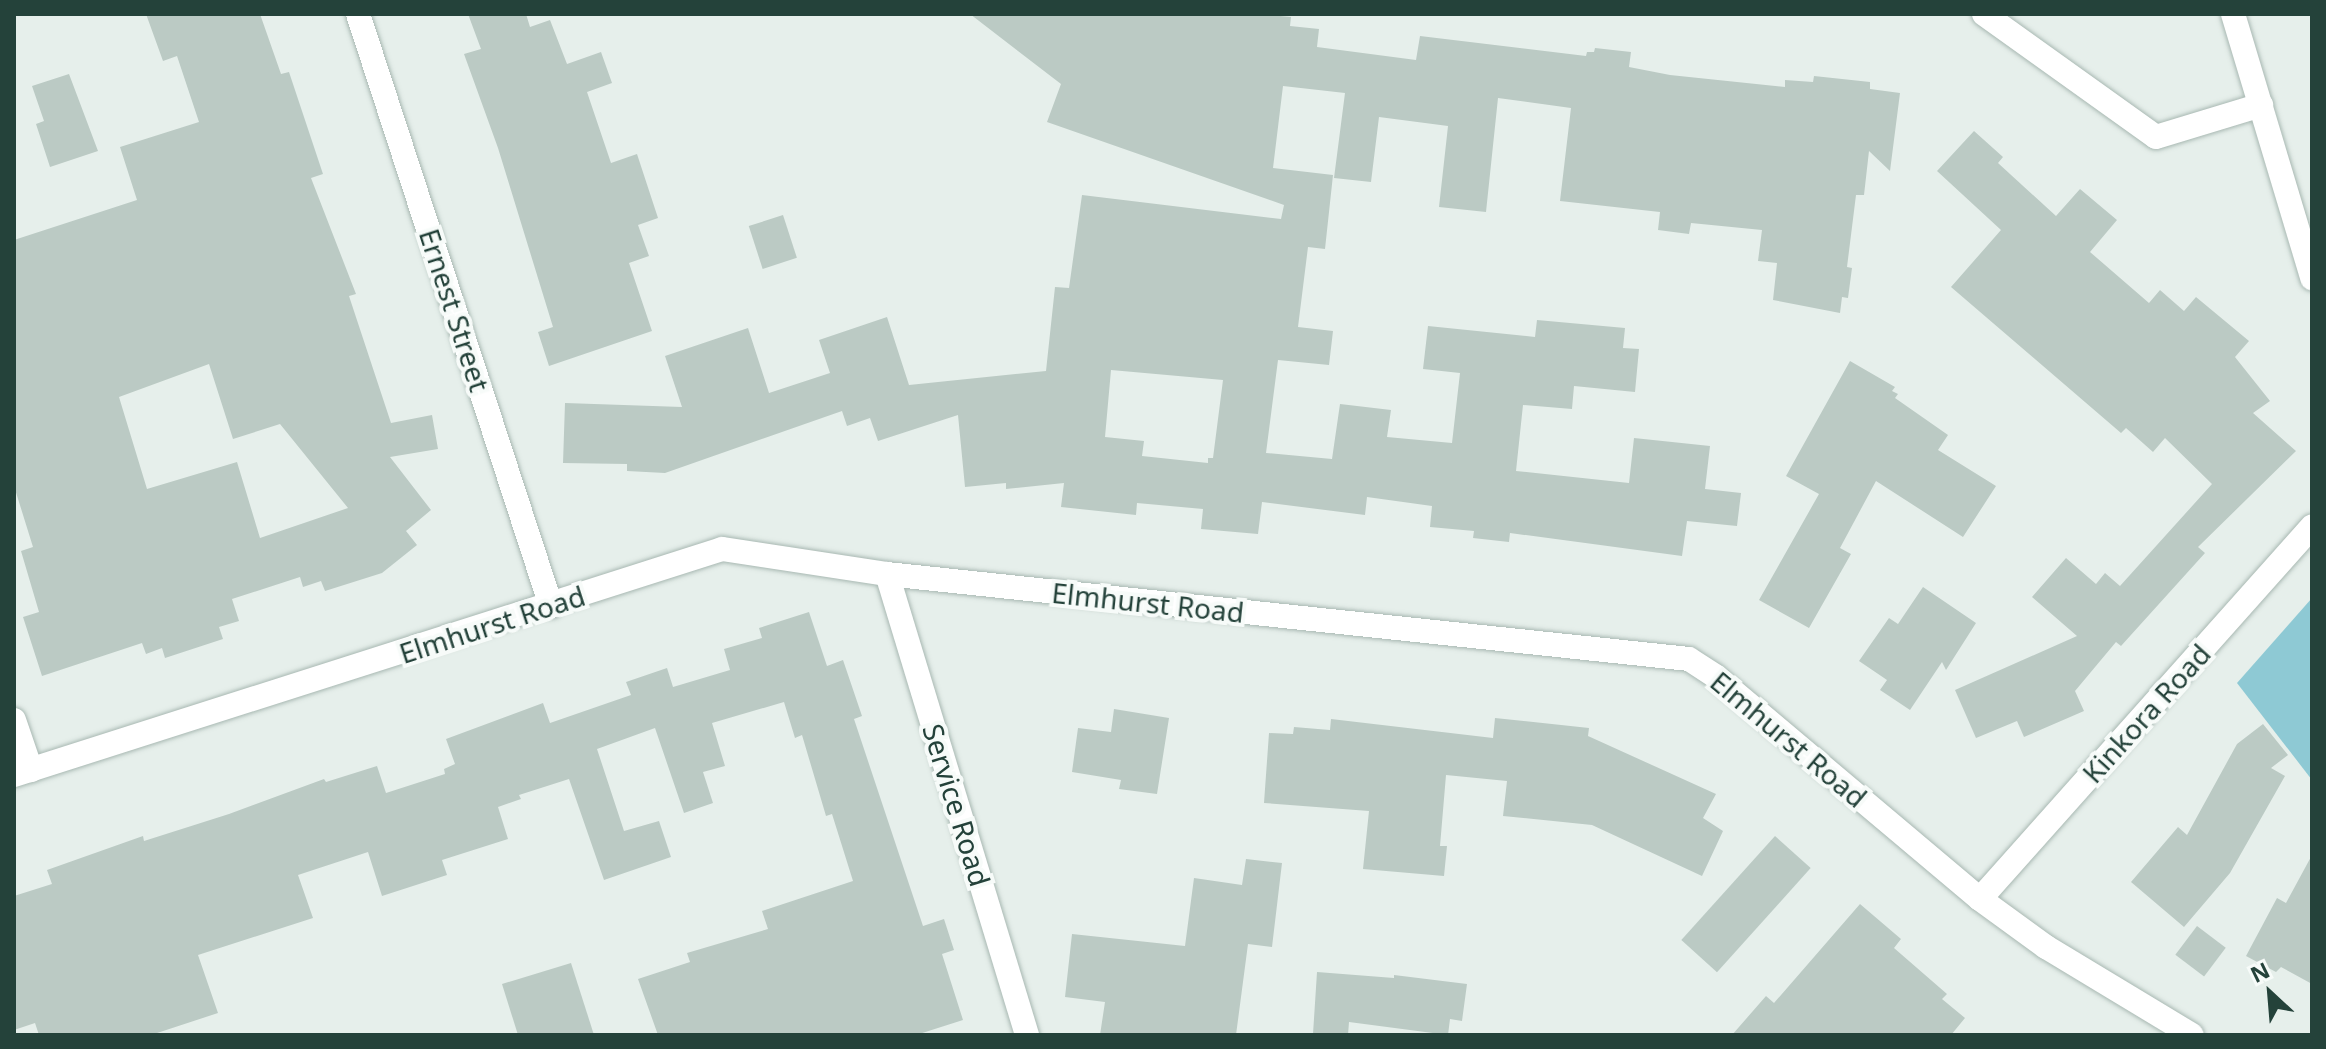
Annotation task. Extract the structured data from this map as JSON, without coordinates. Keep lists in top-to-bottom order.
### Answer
{
  "streets": {
    "street": [
      "Ernest Street",
      "Elmhurst Road",
      "Kinkora Road",
      "Service Road"
    ]
  },
  "crossings": [
    ["Ernest Street", "Elmhurst Road"],
    ["Elmhurst Road", "Kinkora Road"],
    ["Elmhurst Road", "Service Road"]
  ],
  "north": "top left"
}
